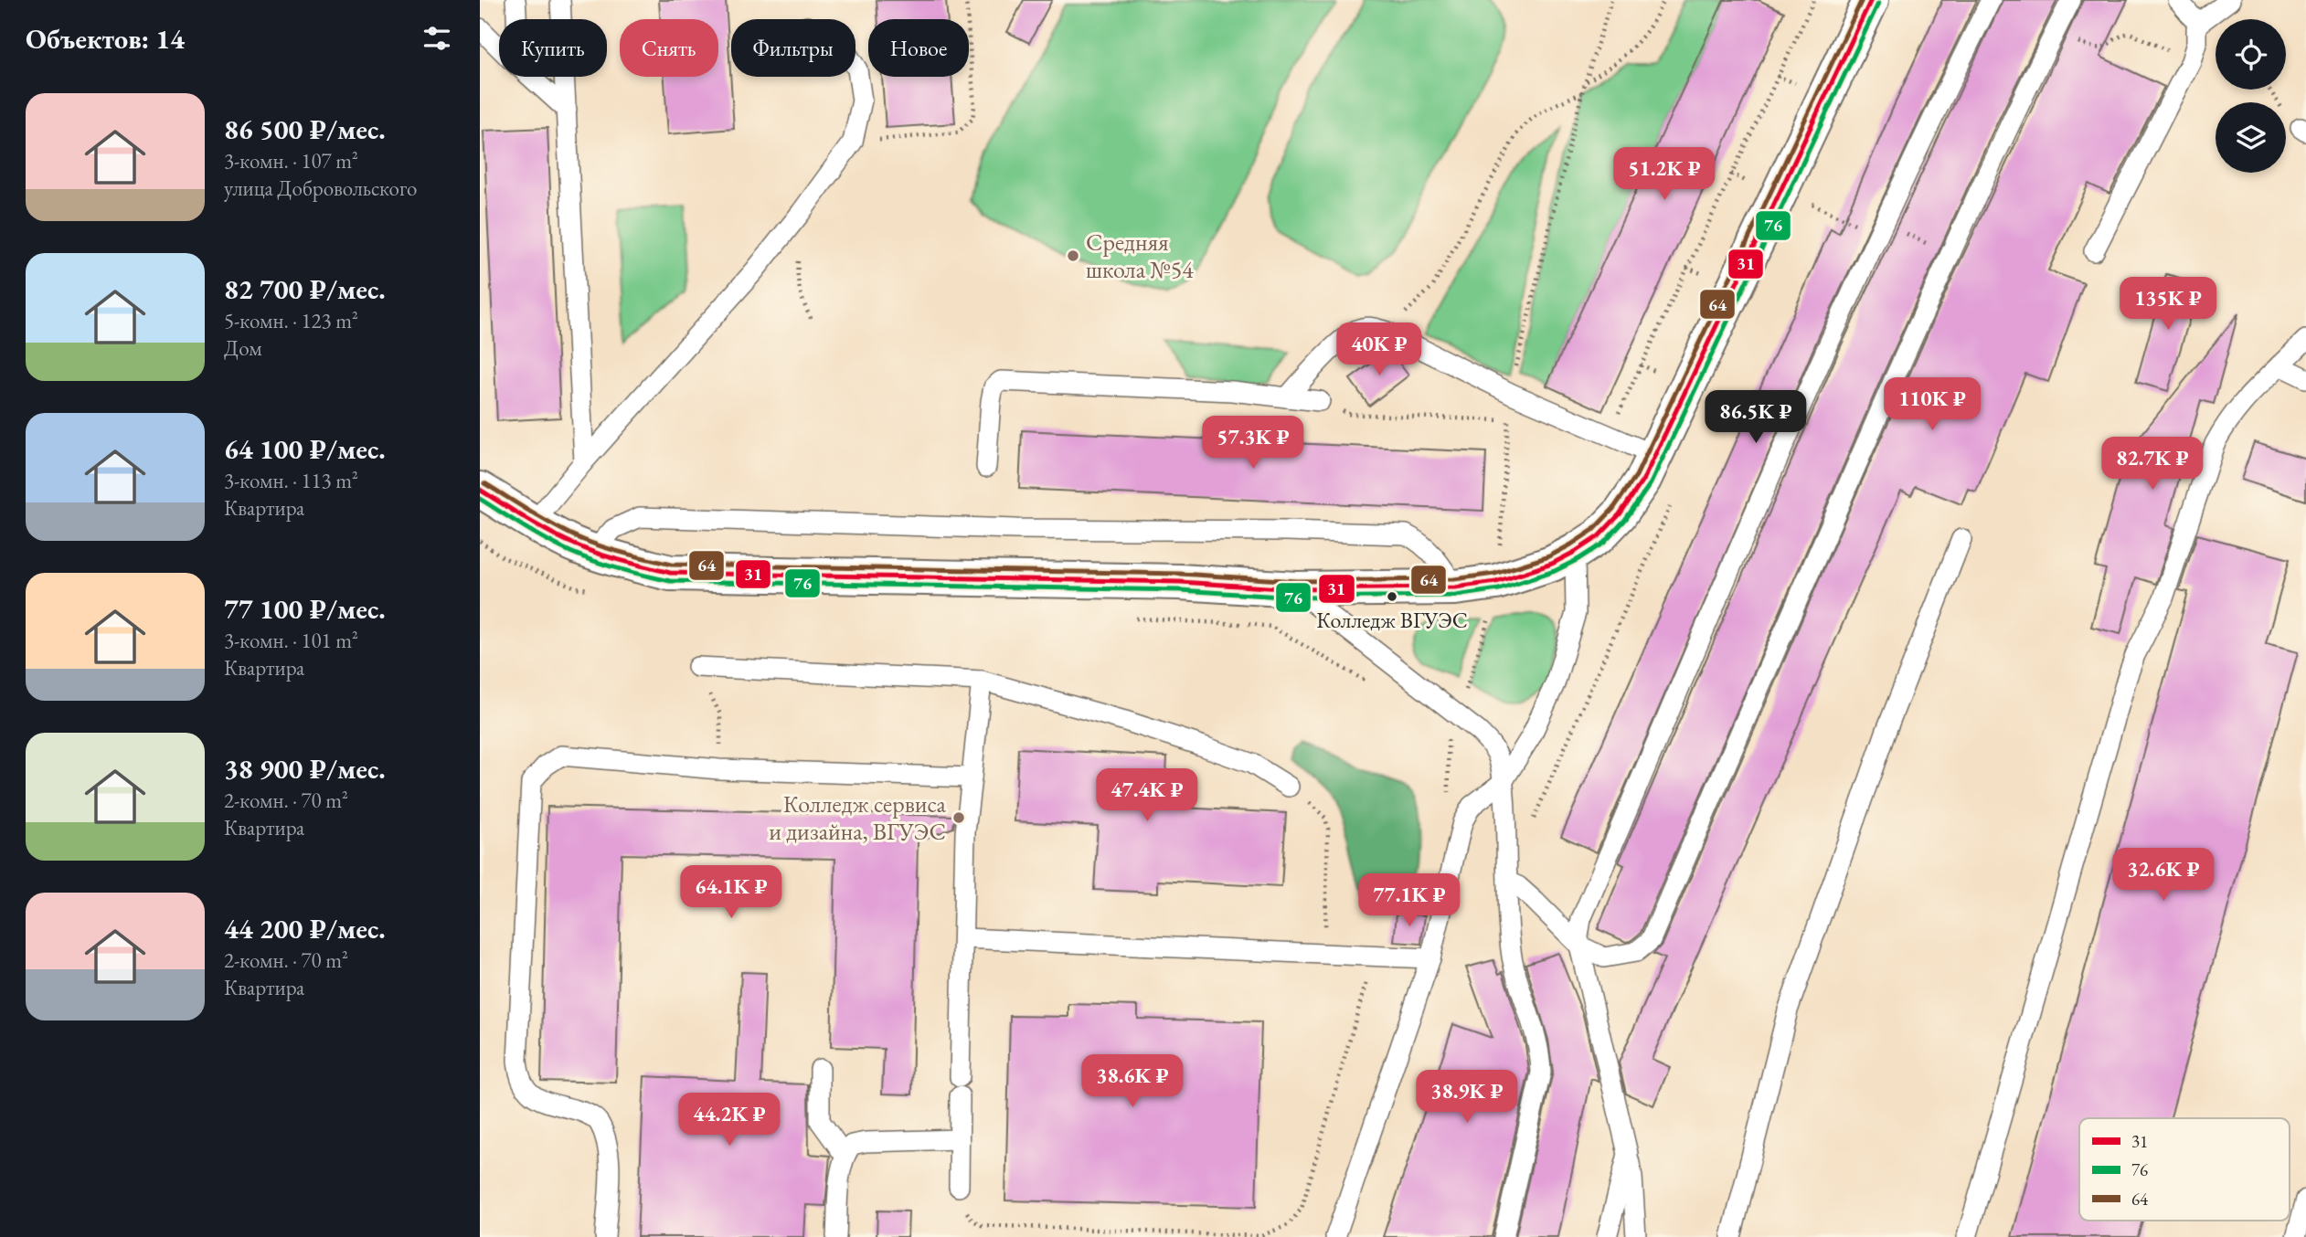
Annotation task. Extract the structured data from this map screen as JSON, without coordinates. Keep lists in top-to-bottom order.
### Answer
{
  "places": ["Средняя школа №54", "Колледж ВГУЭС", "Колледж сервиса и дизайна, ВГУЭС"],
  "lines": ["transit line 31", "transit line 64", "transit line 76"],
  "legend": ["31", "76", "64"],
  "page": {
    "heading": "Объектов: 14",
    "chip": [
      "Купить",
      "Снять",
      "Фильтры",
      "Новое"
    ],
    "list": [
      {
        "name": "86 500 ₽/мес.",
        "note": "3-комн. · 107 m² · улица Добровольского"
      },
      {
        "name": "82 700 ₽/мес.",
        "note": "5-комн. · 123 m² · Дом"
      },
      {
        "name": "64 100 ₽/мес.",
        "note": "3-комн. · 113 m² · Квартира"
      },
      {
        "name": "77 100 ₽/мес.",
        "note": "3-комн. · 101 m² · Квартира"
      },
      {
        "name": "38 900 ₽/мес.",
        "note": "2-комн. · 70 m² · Квартира"
      },
      {
        "name": "44 200 ₽/мес.",
        "note": "2-комн. · 70 m² · Квартира"
      }
    ],
    "price": [
      "51.2K ₽",
      "135K ₽",
      "40K ₽",
      "110K ₽",
      "86.5K ₽",
      "57.3K ₽",
      "82.7K ₽",
      "47.4K ₽",
      "32.6K ₽",
      "64.1K ₽",
      "77.1K ₽",
      "38.6K ₽",
      "38.9K ₽",
      "44.2K ₽"
    ]
  }
}
